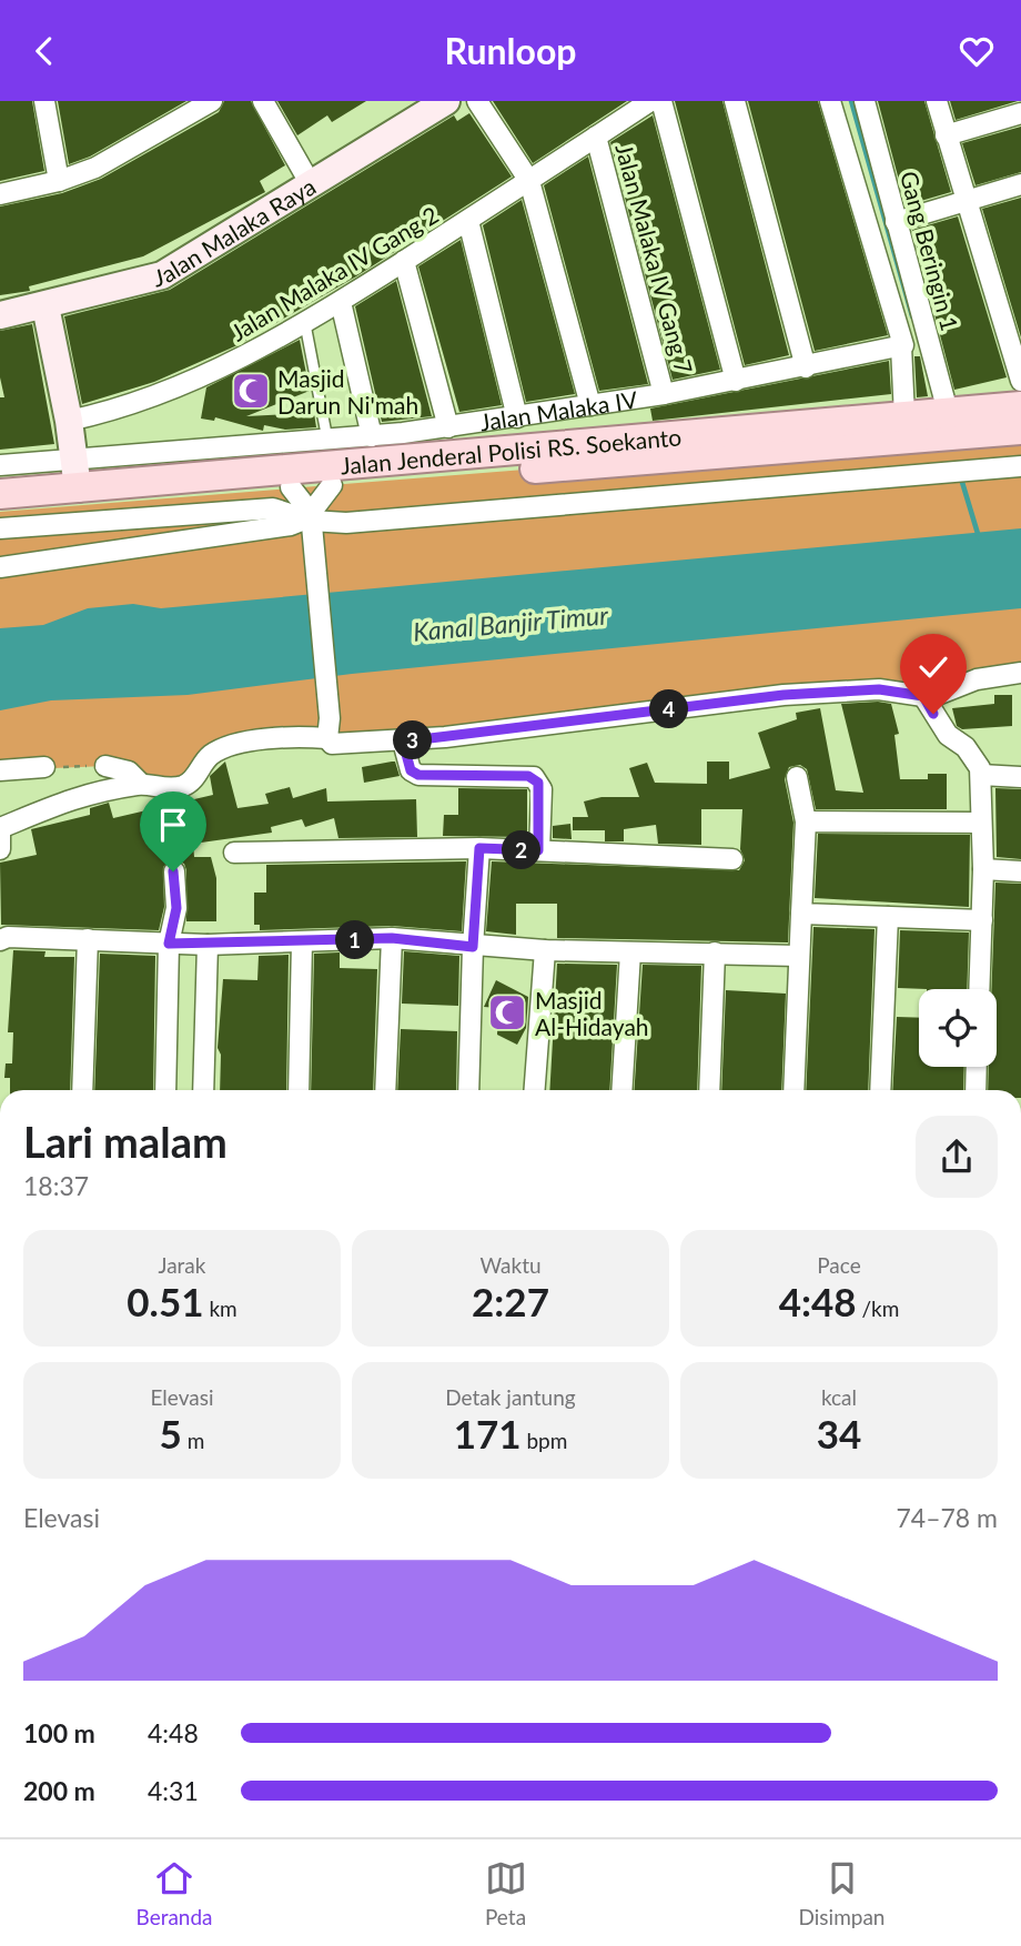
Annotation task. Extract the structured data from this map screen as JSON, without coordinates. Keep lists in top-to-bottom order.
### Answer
{
  "streets": {
    "main road": ["Jalan Jenderal Polisi RS. Soekanto"],
    "street": [
      "Jalan Malaka Raya",
      "Gang Beringin 1",
      "Jalan Malaka IV Gang 7",
      "Jalan Malaka IV Gang 2",
      "Jalan Malaka IV"
    ]
  },
  "crossings": [
    ["Gang Beringin 1", "Jalan Jenderal Polisi RS. Soekanto"],
    ["Jalan Malaka IV Gang 7", "Jalan Malaka IV Gang 2"],
    ["Jalan Malaka IV Gang 7", "Jalan Malaka IV"],
    ["Jalan Malaka IV", "Jalan Jenderal Polisi RS. Soekanto"]
  ],
  "water": ["Kanal Banjir Timur"],
  "places": {
    "mosque": ["Masjid Darun Ni'mah", "Masjid Al-Hidayah"]
  },
  "page": {
    "header": "Runloop",
    "pins": [
      "4",
      "3",
      "2",
      "1"
    ],
    "heading": ["Lari malam", "18:37"],
    "stats": [
      ["Jarak", "0.51 km"],
      ["Waktu", "2:27"],
      ["Pace", "4:48 /km"],
      ["Elevasi", "5 m"],
      ["Detak jantung", "171 bpm"],
      ["kcal", "34"]
    ],
    "chart": ["Elevasi", "74–78 m"],
    "list": [
      {
        "name": "100 m",
        "note": "4:48"
      },
      {
        "name": "200 m",
        "note": "4:31"
      }
    ],
    "tabs": ["Beranda", "Peta", "Disimpan"]
  }
}
